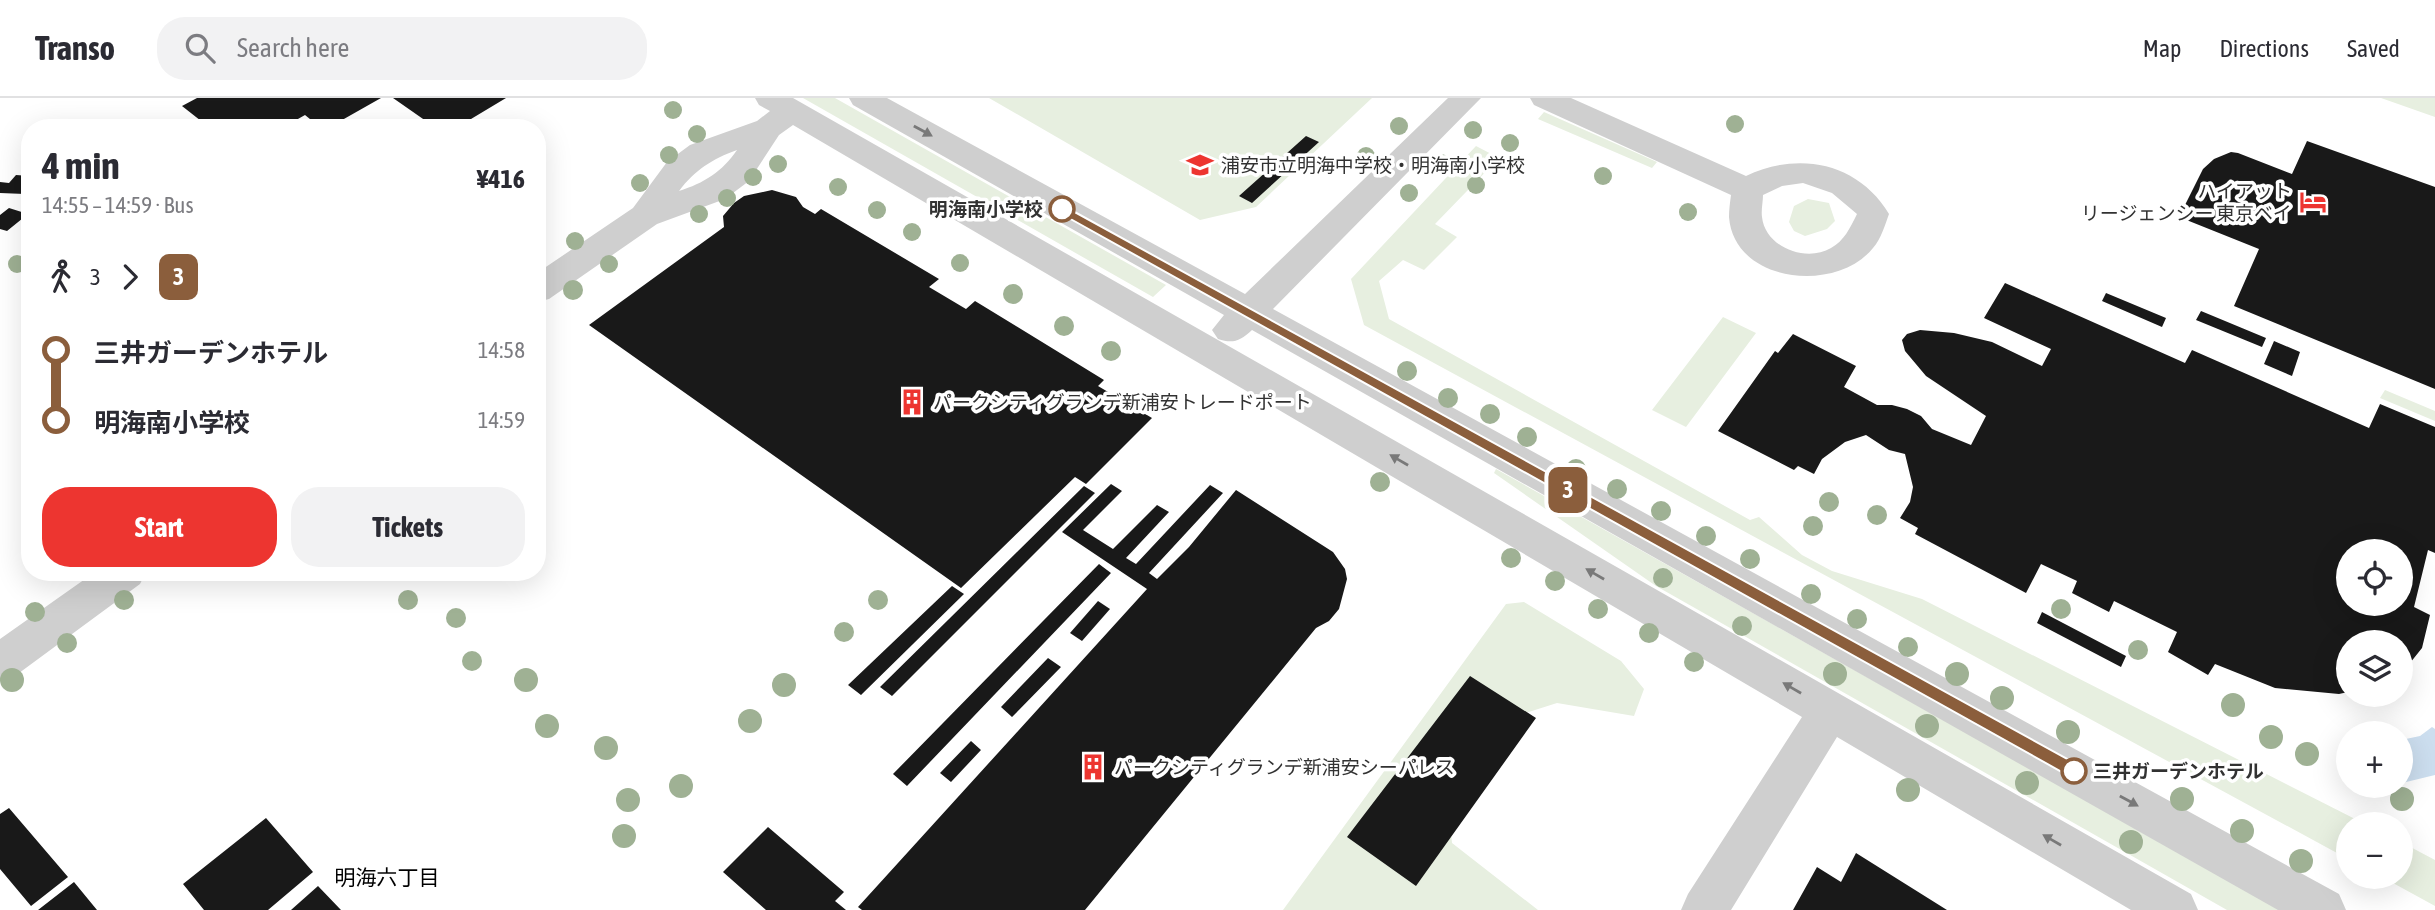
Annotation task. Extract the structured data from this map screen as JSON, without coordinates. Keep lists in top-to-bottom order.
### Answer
{
  "districts": ["明海六丁目"],
  "places": {
    "school or university": ["浦安市立明海中学校・明海南小学校"],
    "hotel": ["ハイアット リージェンシー 東京ベイ"],
    "other": ["明海南小学校", "三井ガーデンホテル"],
    "building": ["パークシティグランデ新浦安トレードポート", "パークシティグランデ新浦安シーパレス"]
  },
  "lines": ["bus line 3"],
  "page": {
    "header": "Transo",
    "search": "Search here",
    "nav": ["Map", "Directions", "Saved"],
    "on_map": "3",
    "heading": ["4 min", "14:55 – 14:59 · Bus", "¥416"],
    "legs": ["3", "3"],
    "list": [
      {
        "name": "三井ガーデンホテル",
        "value": "14:58"
      },
      {
        "name": "明海南小学校",
        "value": "14:59"
      }
    ],
    "buttons": ["Start", "Tickets"],
    "map_buttons": ["+", "−"]
  }
}
